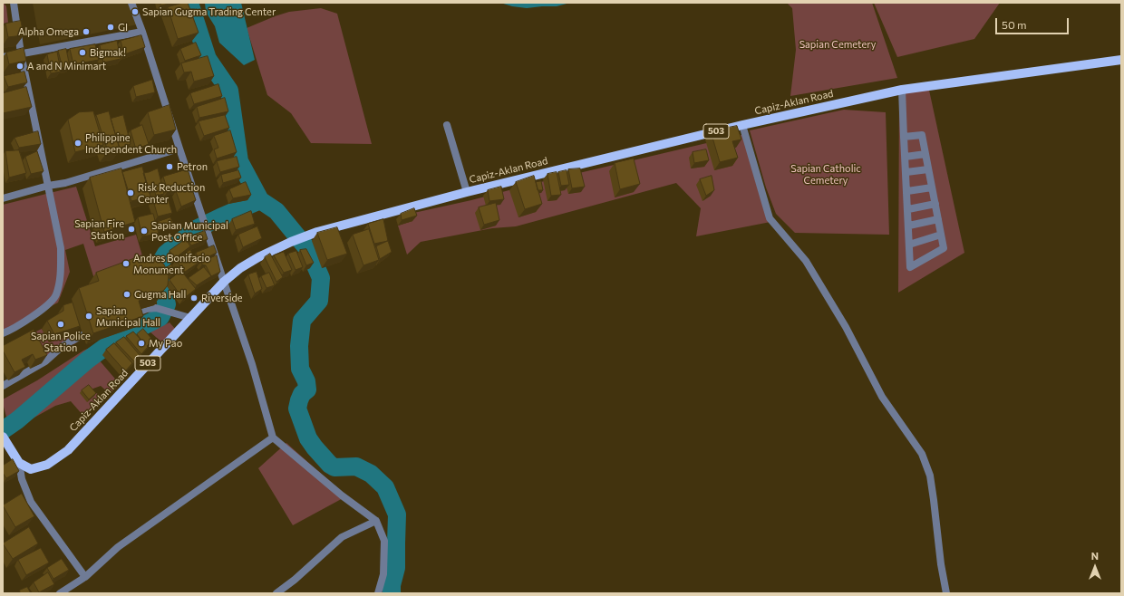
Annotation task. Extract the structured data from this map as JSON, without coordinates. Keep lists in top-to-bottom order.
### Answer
{
  "streets": {
    "main road": ["Capiz-Aklan Road", "503"]
  },
  "parks": ["Sapian Cemetery", "Sapian Catholic Cemetery"],
  "places": [
    "Sapian Gugma Trading Center",
    "GI",
    "Alpha Omega",
    "Bigmak!",
    "A and N Minimart",
    "Philippine Independent Church",
    "Petron",
    "Risk Reduction Center",
    "Sapian Fire Station",
    "Sapian Municipal Post Office",
    "Andres Bonifacio Monument",
    "Gugma Hall",
    "Riverside",
    "Sapian Municipal Hall",
    "Sapian Police Station",
    "My Pao"
  ],
  "scale_bar": "50 m",
  "north": "top"
}
